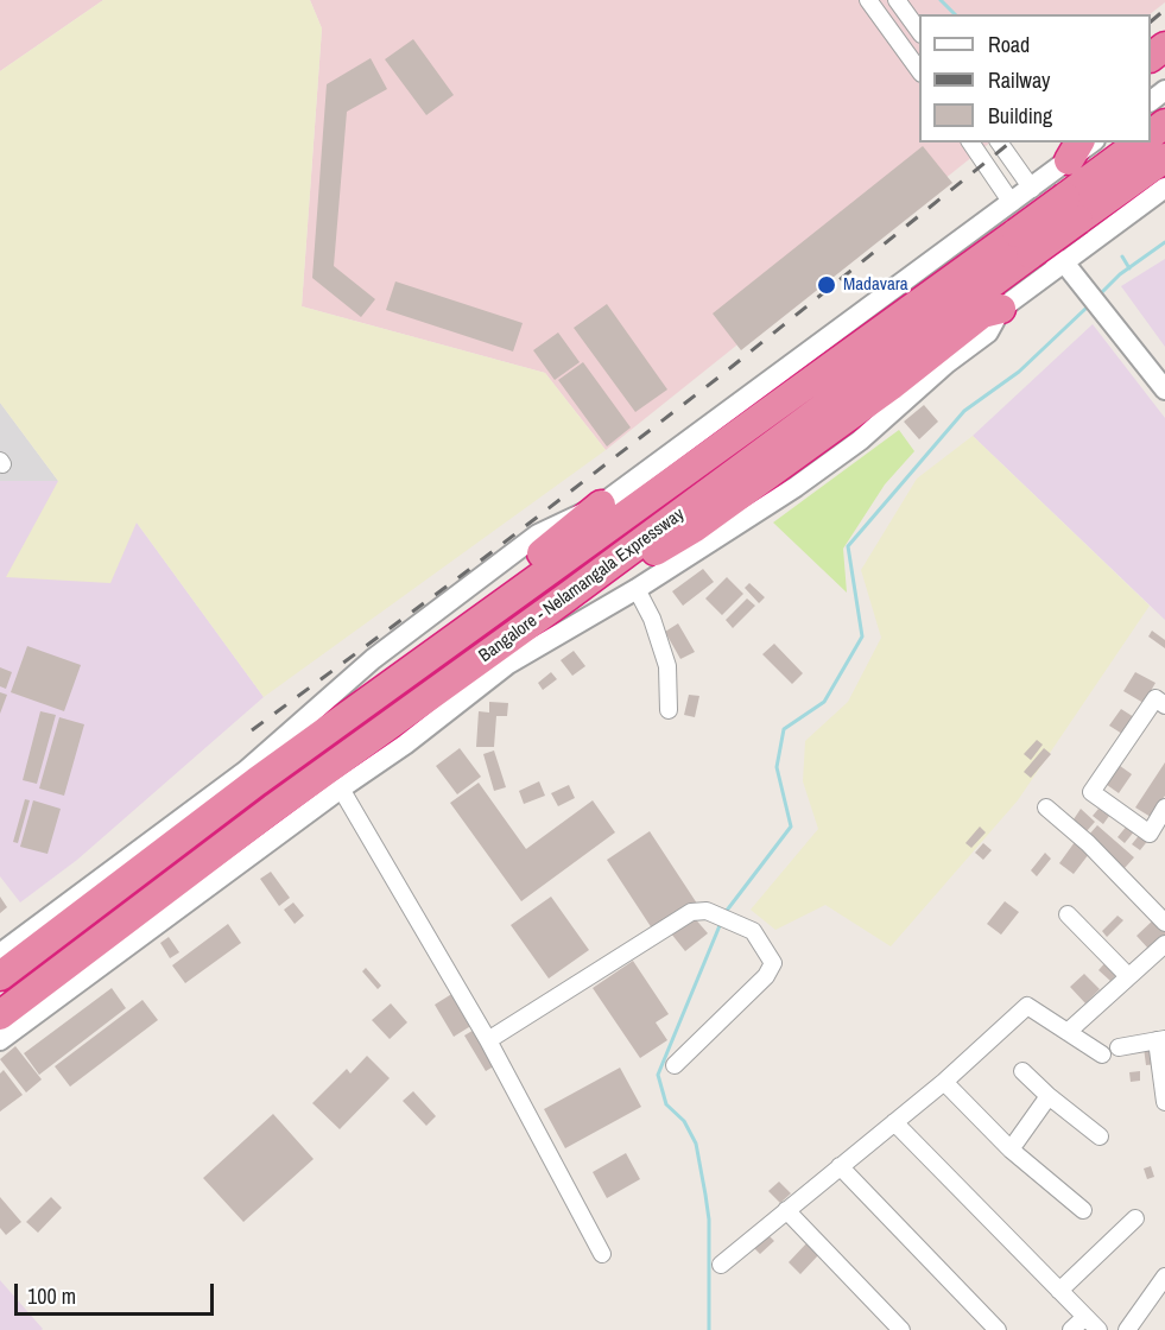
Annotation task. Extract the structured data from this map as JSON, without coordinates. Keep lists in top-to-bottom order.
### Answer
{
  "streets": {
    "highway": ["Bangalore - Nelamangala Expressway"]
  },
  "places": ["Madavara"],
  "legend": ["Road", "Railway", "Building"],
  "scale_bar": "100 m"
}
